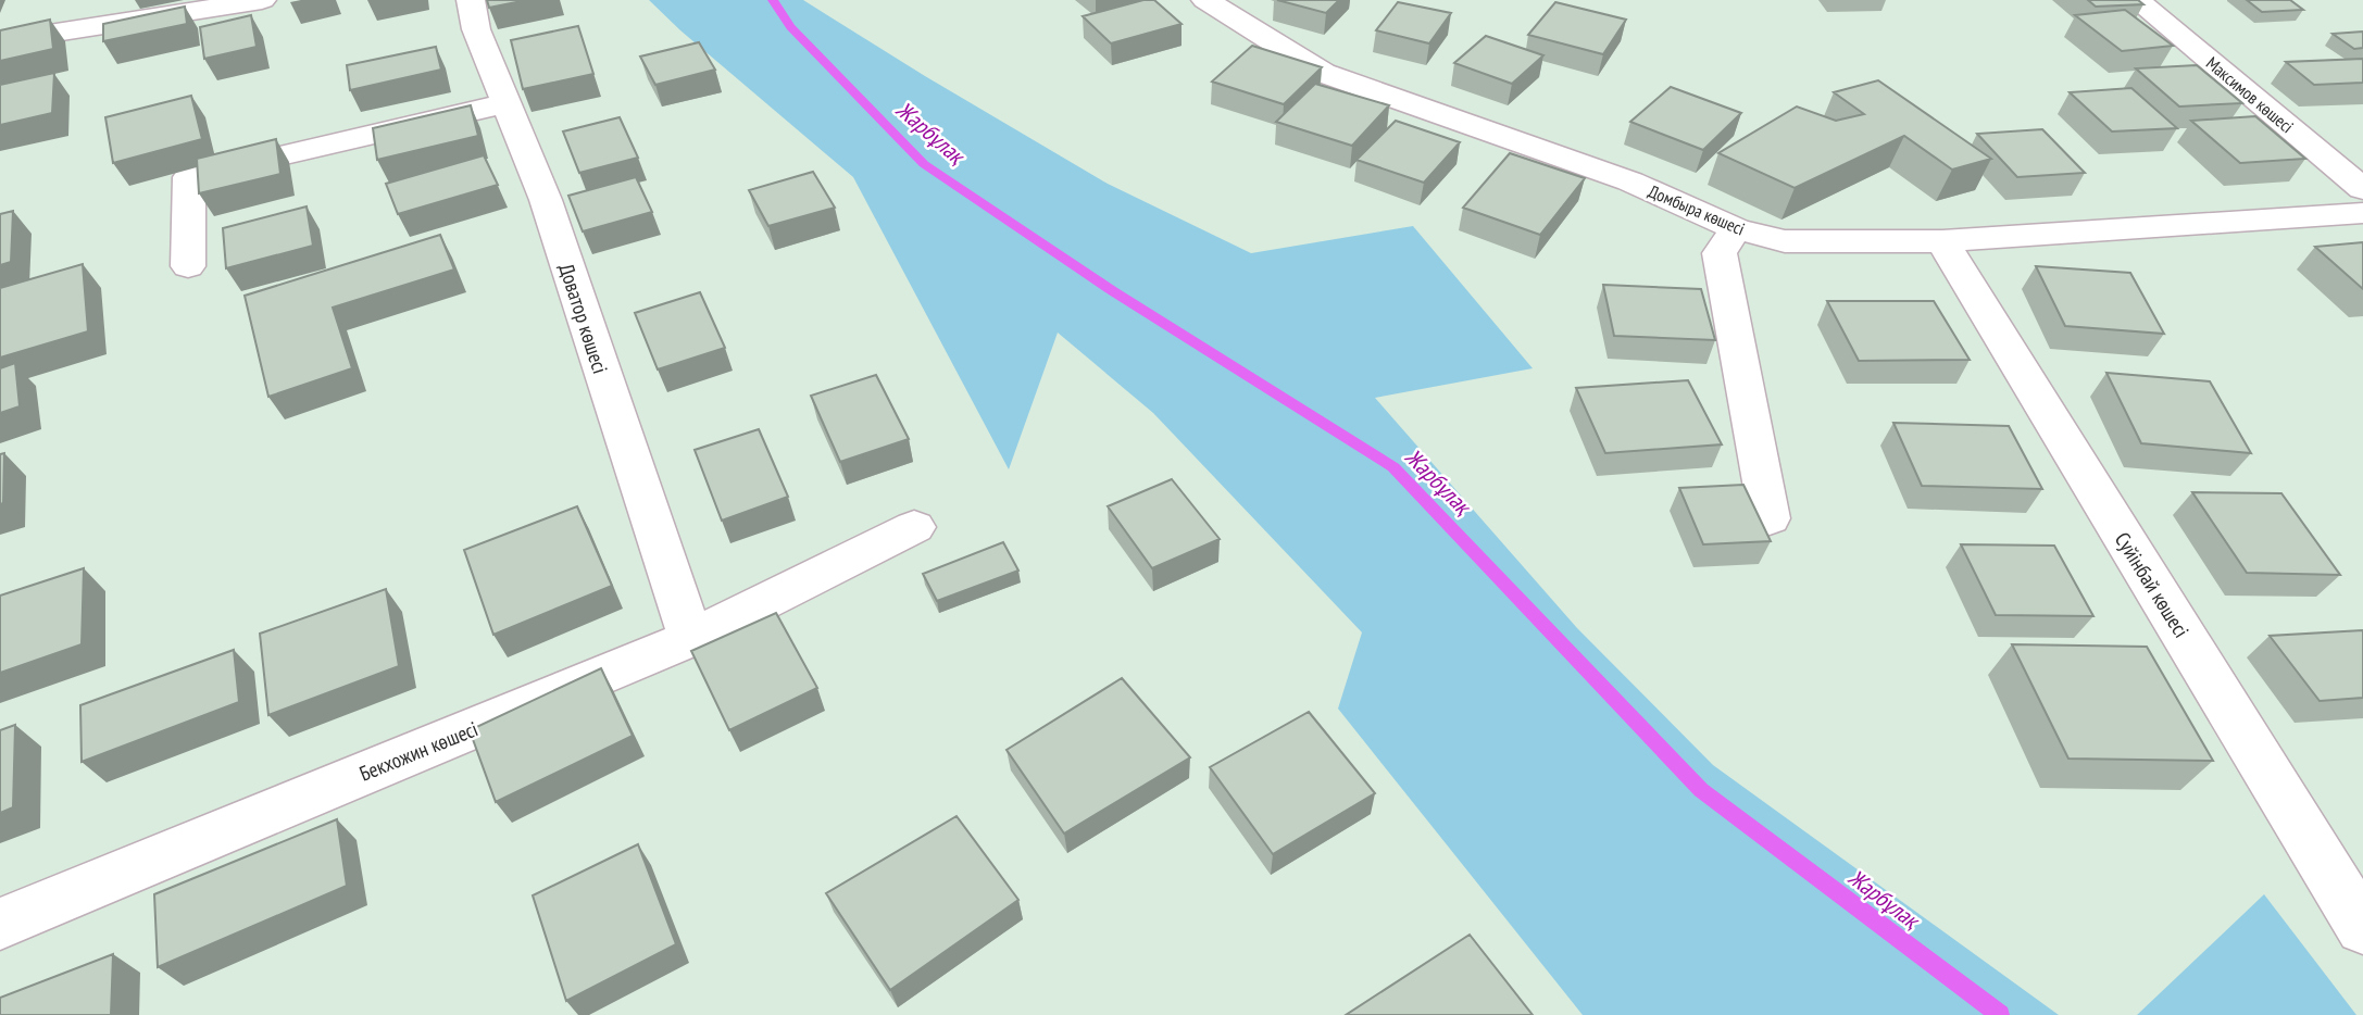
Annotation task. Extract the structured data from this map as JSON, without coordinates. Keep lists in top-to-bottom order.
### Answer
{
  "streets": {
    "street": [
      "Максимов көшесі",
      "Домбыра көшесі",
      "Доватор көшесі",
      "Суйінбай көшесі",
      "Бекхожин көшесі"
    ]
  },
  "crossings": [
    ["Домбыра көшесі", "Суйінбай көшесі"],
    ["Доватор көшесі", "Бекхожин көшесі"]
  ],
  "water": ["Жарбұлақ"]
}
